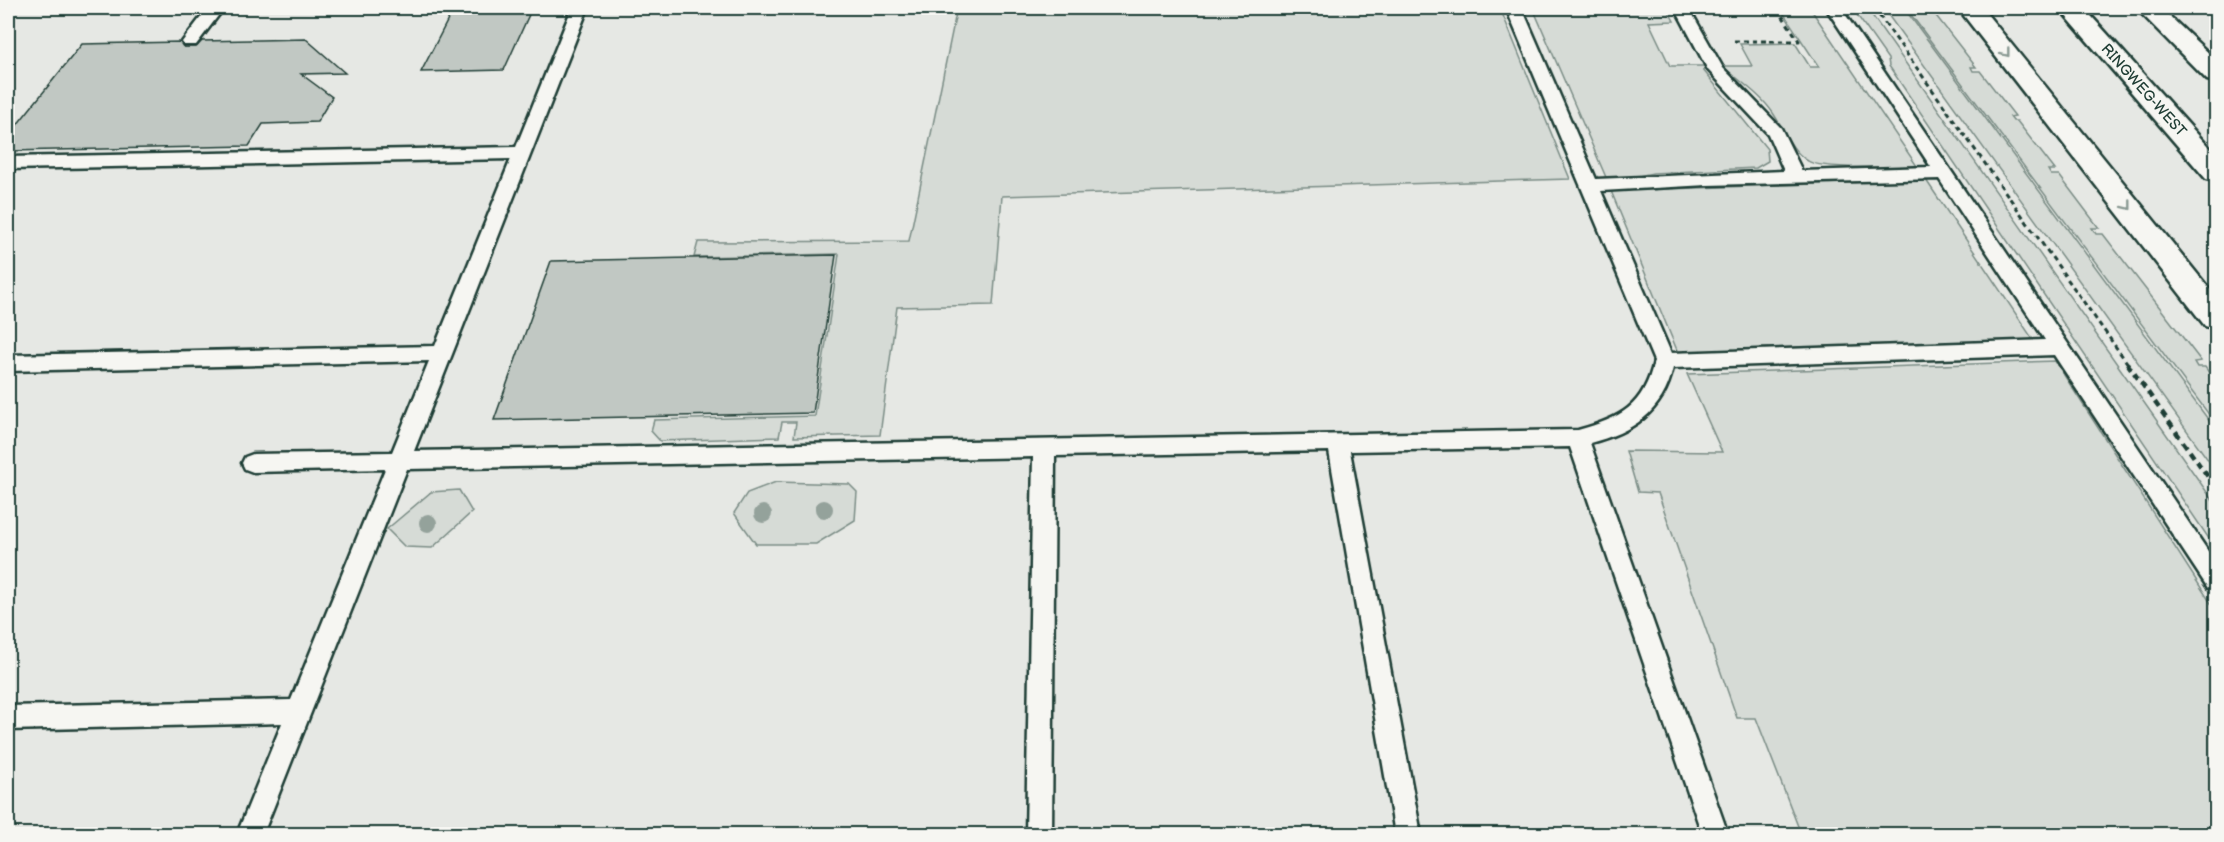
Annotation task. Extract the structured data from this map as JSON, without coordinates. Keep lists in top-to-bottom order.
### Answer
{
  "streets": {
    "highway": ["RINGWEG-WEST"]
  }
}
